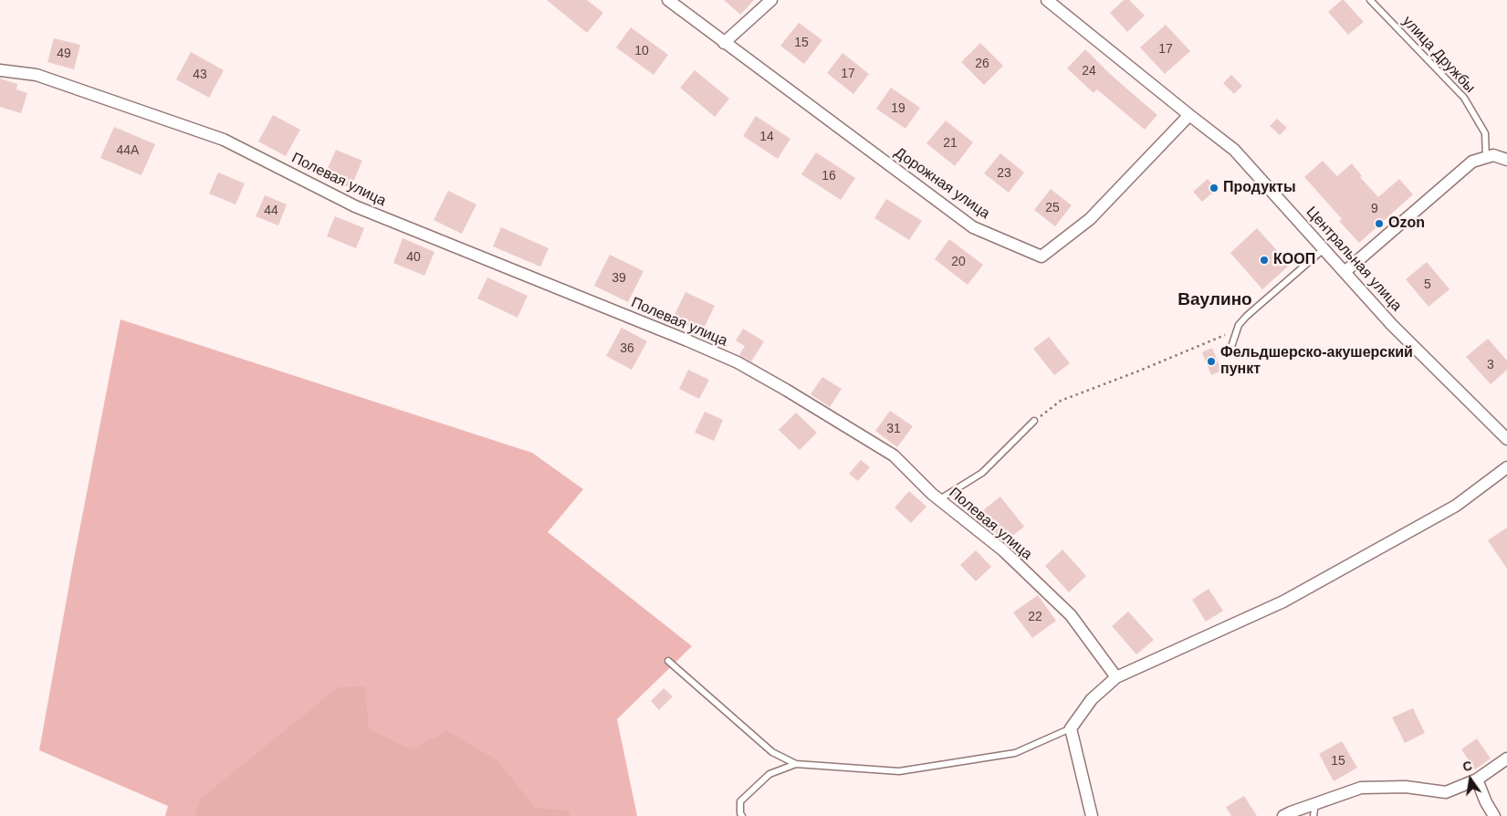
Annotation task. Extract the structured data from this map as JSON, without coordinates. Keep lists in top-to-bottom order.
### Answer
{
  "streets": {
    "street": ["Полевая улица", "Дорожная улица", "Центральная улица"],
    "lane": ["улица Дружбы"]
  },
  "crossings": [
    ["Дорожная улица", "Центральная улица"]
  ],
  "districts": ["Ваулино"],
  "places": [
    "Продукты",
    "Ozon",
    "КООП",
    "Фельдшерско-акушерский пункт"
  ],
  "house_numbers": [
    "15",
    "17",
    "10",
    "49",
    "26",
    "24",
    "17",
    "43",
    "19",
    "14",
    "21",
    "44А",
    "23",
    "16",
    "25",
    "9",
    "44",
    "40",
    "20",
    "39",
    "5",
    "36",
    "3",
    "31",
    "22",
    "15"
  ],
  "north": "top"
}
